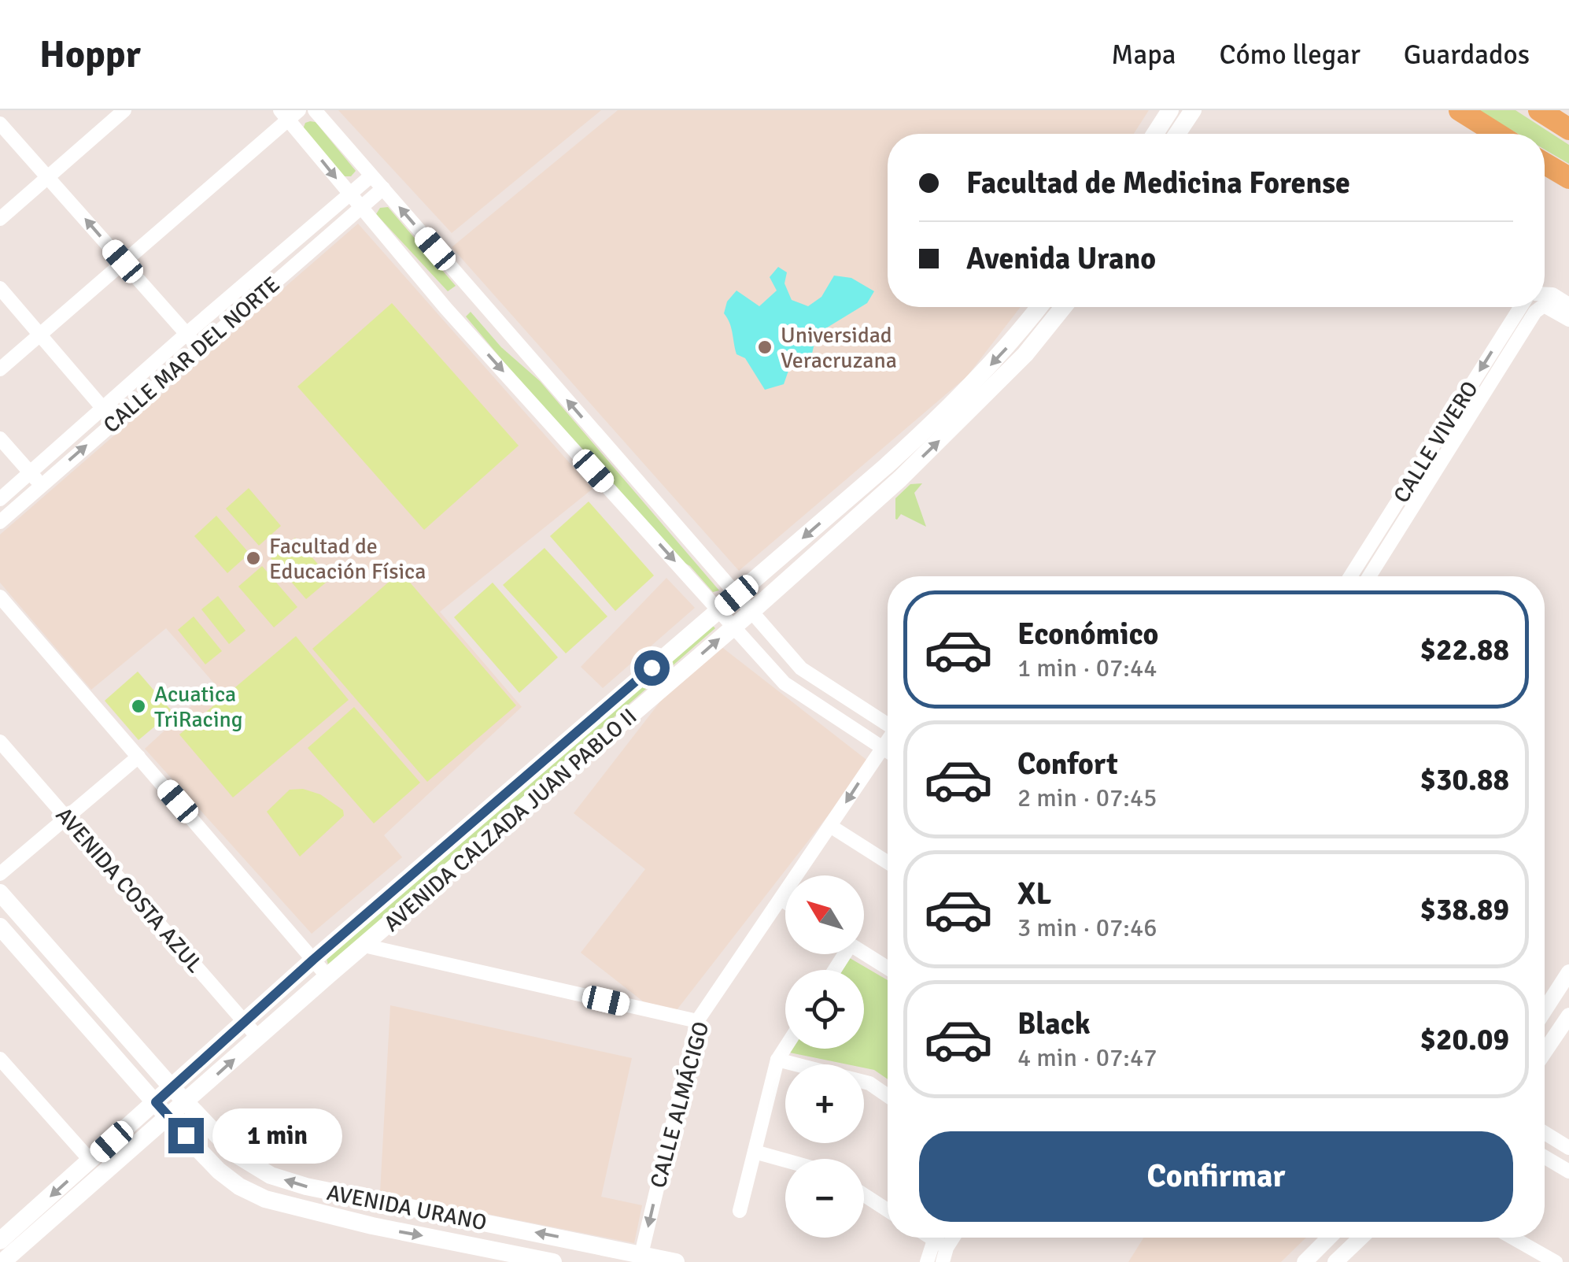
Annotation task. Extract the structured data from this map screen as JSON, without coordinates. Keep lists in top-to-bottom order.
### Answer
{
  "streets": {
    "main road": ["AVENIDA CALZADA JUAN PABLO II", "AVENIDA URANO"],
    "street": [
      "CALLE MAR DEL NORTE",
      "CALLE VIVERO",
      "AVENIDA COSTA AZUL",
      "CALLE ALMÁCIGO"
    ]
  },
  "crossings": [
    ["AVENIDA CALZADA JUAN PABLO II", "AVENIDA COSTA AZUL"],
    ["AVENIDA CALZADA JUAN PABLO II", "AVENIDA URANO"],
    ["CALLE ALMÁCIGO", "AVENIDA URANO"]
  ],
  "places": ["Universidad Veracruzana", "Facultad de Educación Física", "Acuatica TriRacing"],
  "north": "top left",
  "page": {
    "header": "Hoppr",
    "nav": ["Mapa", "Cómo llegar", "Guardados"],
    "banner": ["Facultad de Medicina Forense", "Avenida Urano"],
    "list": [
      {
        "name": "Económico",
        "note": "1 min · 07:44",
        "value": "$22.88"
      },
      {
        "name": "Confort",
        "note": "2 min · 07:45",
        "value": "$30.88"
      },
      {
        "name": "XL",
        "note": "3 min · 07:46",
        "value": "$38.89"
      },
      {
        "name": "Black",
        "note": "4 min · 07:47",
        "value": "$20.09"
      }
    ],
    "map_buttons": ["+", "−"],
    "bubble": "1 min",
    "buttons": "Confirmar"
  }
}
